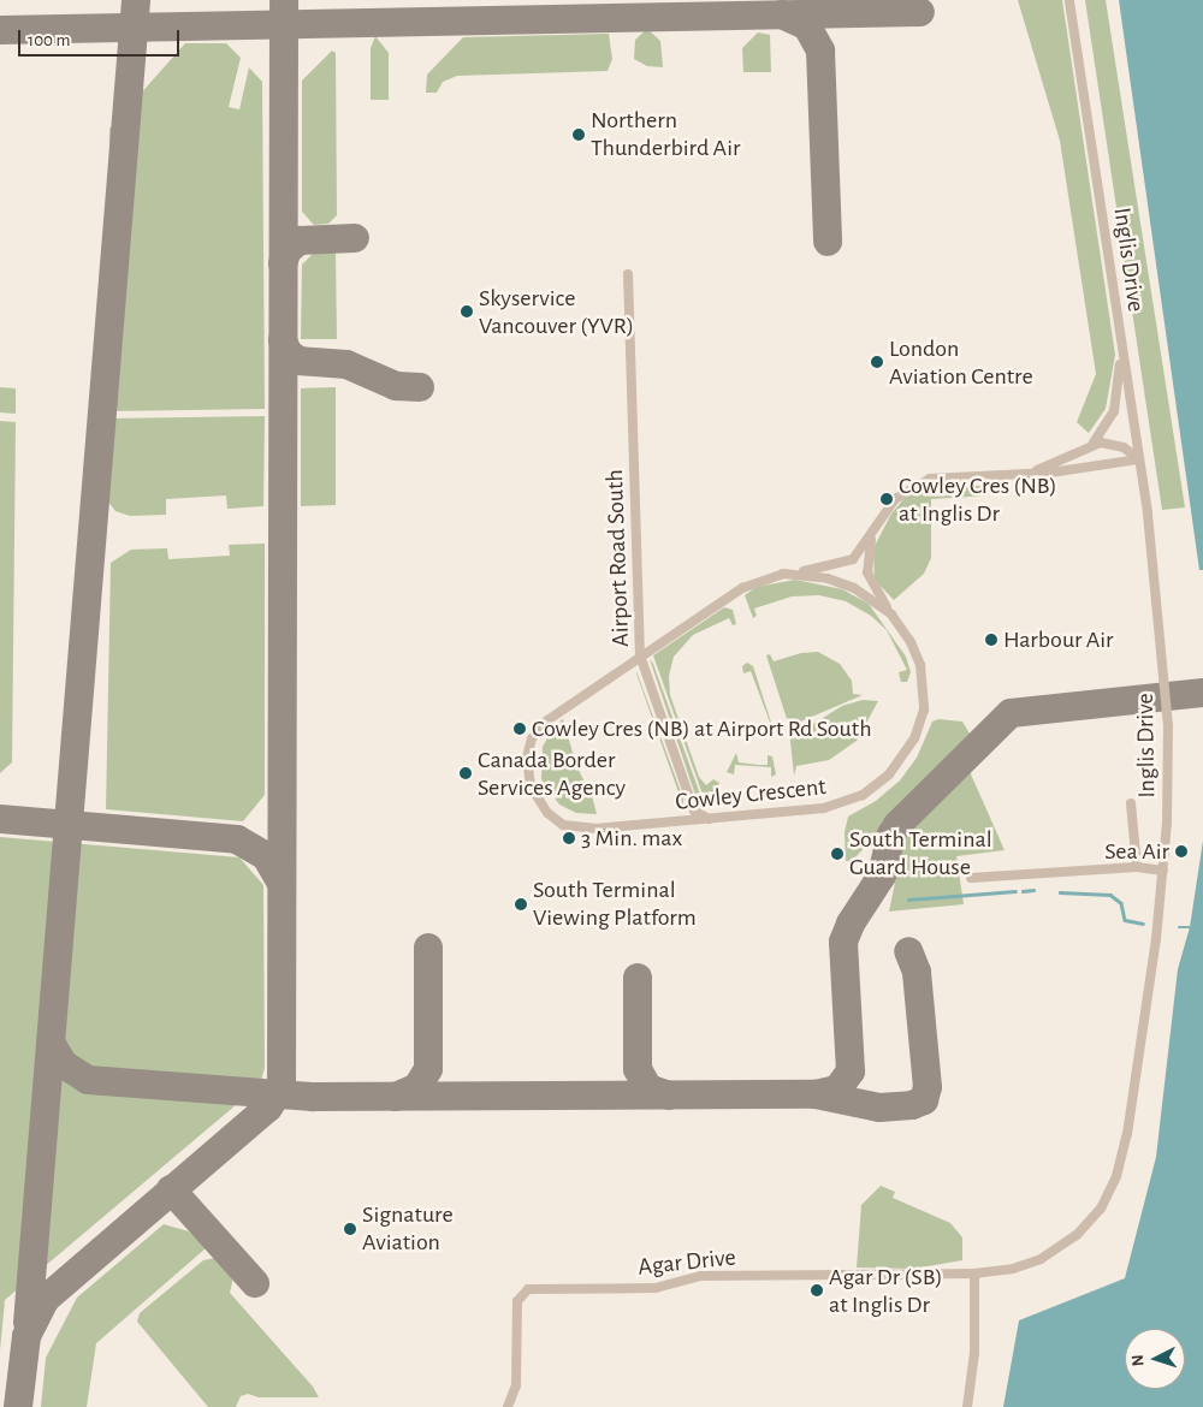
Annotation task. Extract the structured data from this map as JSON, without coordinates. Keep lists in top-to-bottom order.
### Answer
{
  "streets": {
    "street": [
      "Inglis Drive",
      "Airport Road South",
      "Cowley Crescent",
      "Agar Drive"
    ]
  },
  "crossings": [
    ["Inglis Drive", "Agar Drive"],
    ["Airport Road South", "Cowley Crescent"]
  ],
  "places": [
    "Northern Thunderbird Air",
    "Skyservice Vancouver (YVR)",
    "London Aviation Centre",
    "Cowley Cres (NB) at Inglis Dr",
    "Harbour Air",
    "Cowley Cres (NB) at Airport Rd South",
    "Canada Border Services Agency",
    "3 Min. max",
    "Sea Air",
    "South Terminal Guard House",
    "South Terminal Viewing Platform",
    "Signature Aviation",
    "Agar Dr (SB) at Inglis Dr"
  ],
  "scale_bar": "100 m",
  "north": "left"
}
